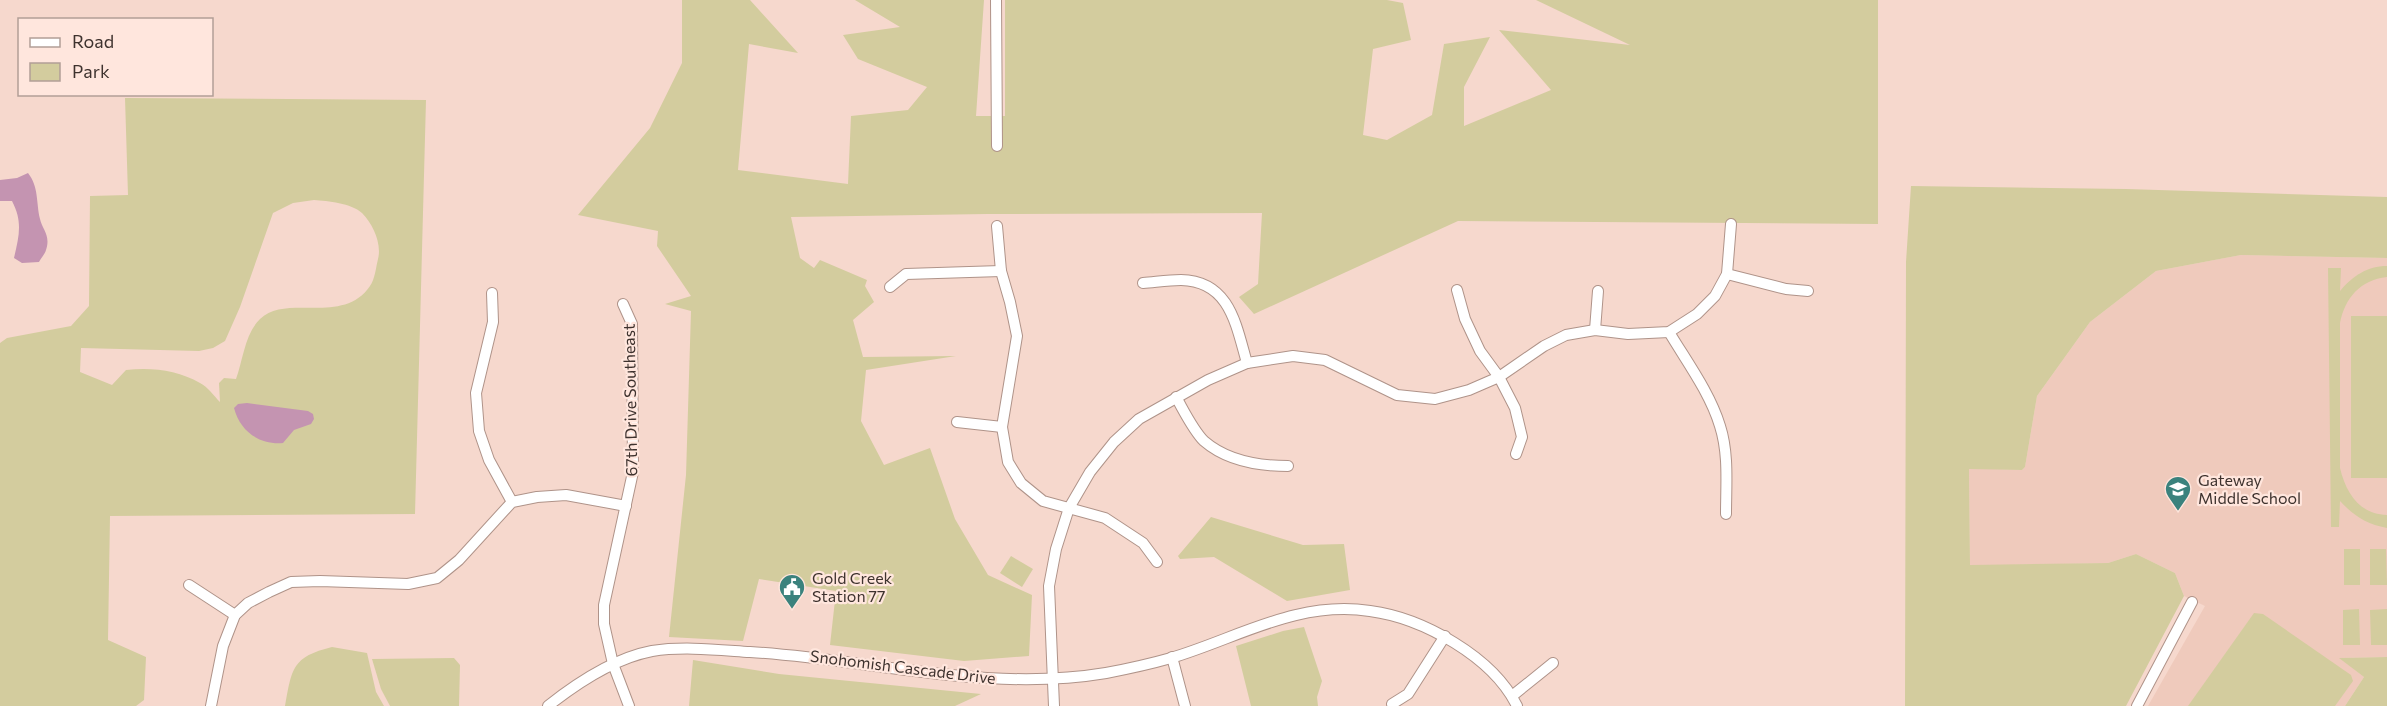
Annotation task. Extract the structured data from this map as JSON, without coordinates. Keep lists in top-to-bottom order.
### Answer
{
  "streets": {
    "street": ["67th Drive Southeast", "Snohomish Cascade Drive"]
  },
  "crossings": [
    ["67th Drive Southeast", "Snohomish Cascade Drive"]
  ],
  "places": {
    "school or university": ["Gateway Middle School"],
    "public building": ["Gold Creek Station 77"]
  },
  "legend": ["Road", "Park"]
}
